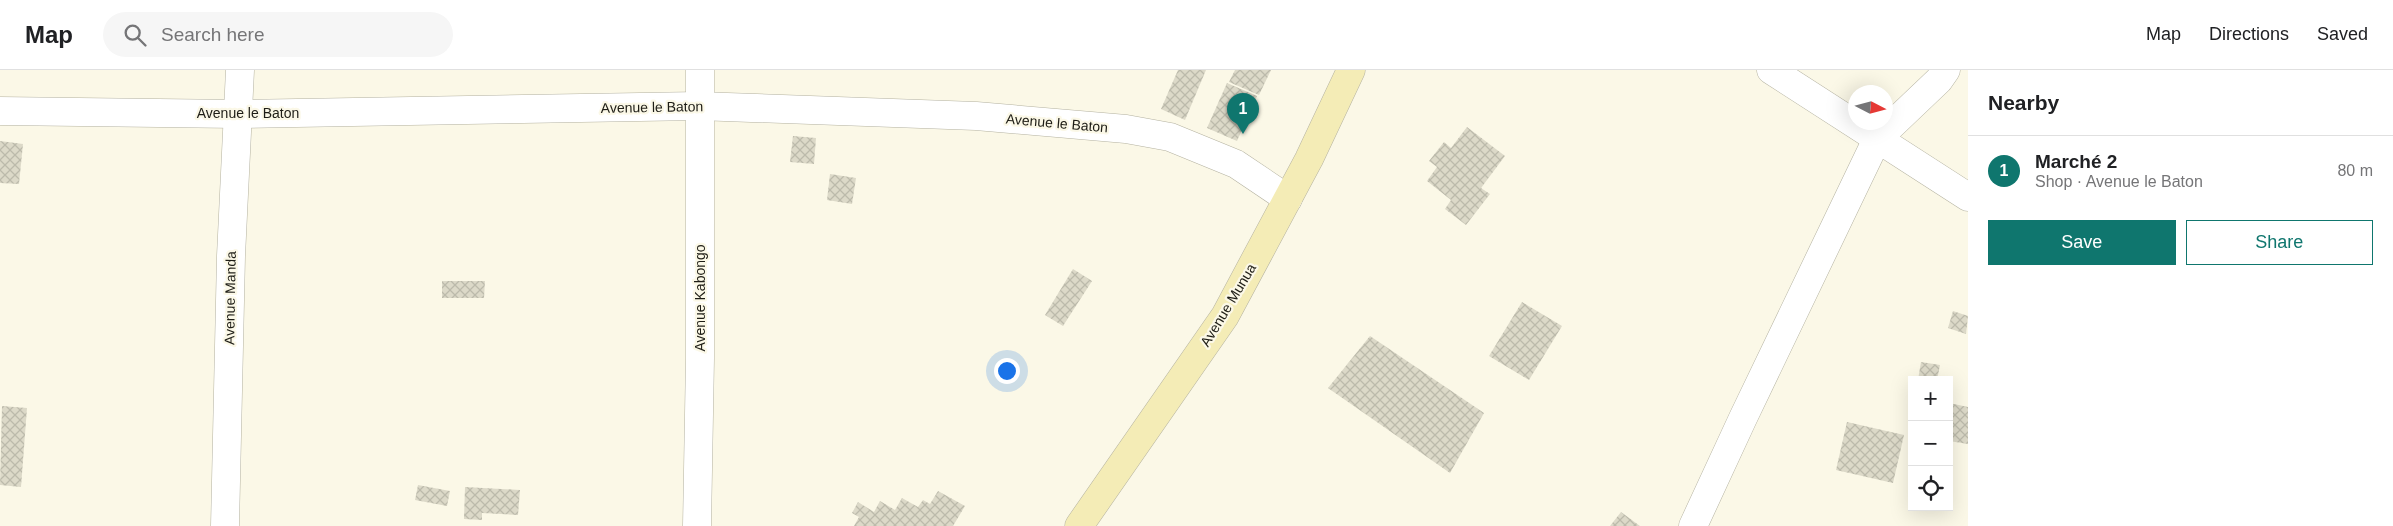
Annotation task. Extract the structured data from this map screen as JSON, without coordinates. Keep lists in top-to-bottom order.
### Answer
{
  "streets": {
    "main road": ["Avenue Munua"],
    "street": ["Avenue le Baton", "Avenue Manda", "Avenue Kabongo"]
  },
  "crossings": [
    ["Avenue le Baton", "Avenue Manda"],
    ["Avenue le Baton", "Avenue Kabongo"],
    ["Avenue le Baton", "Avenue Munua"]
  ],
  "north": "right",
  "page": {
    "header": "Map",
    "search": "Search here",
    "nav": ["Map", "Directions", "Saved"],
    "heading": "Nearby",
    "pins": "1",
    "list": [
      {
        "mark": "1",
        "name": "Marché 2",
        "note": "Shop · Avenue le Baton",
        "value": "80 m"
      }
    ],
    "buttons": ["Save", "Share"],
    "map_buttons": ["+", "−"]
  }
}
